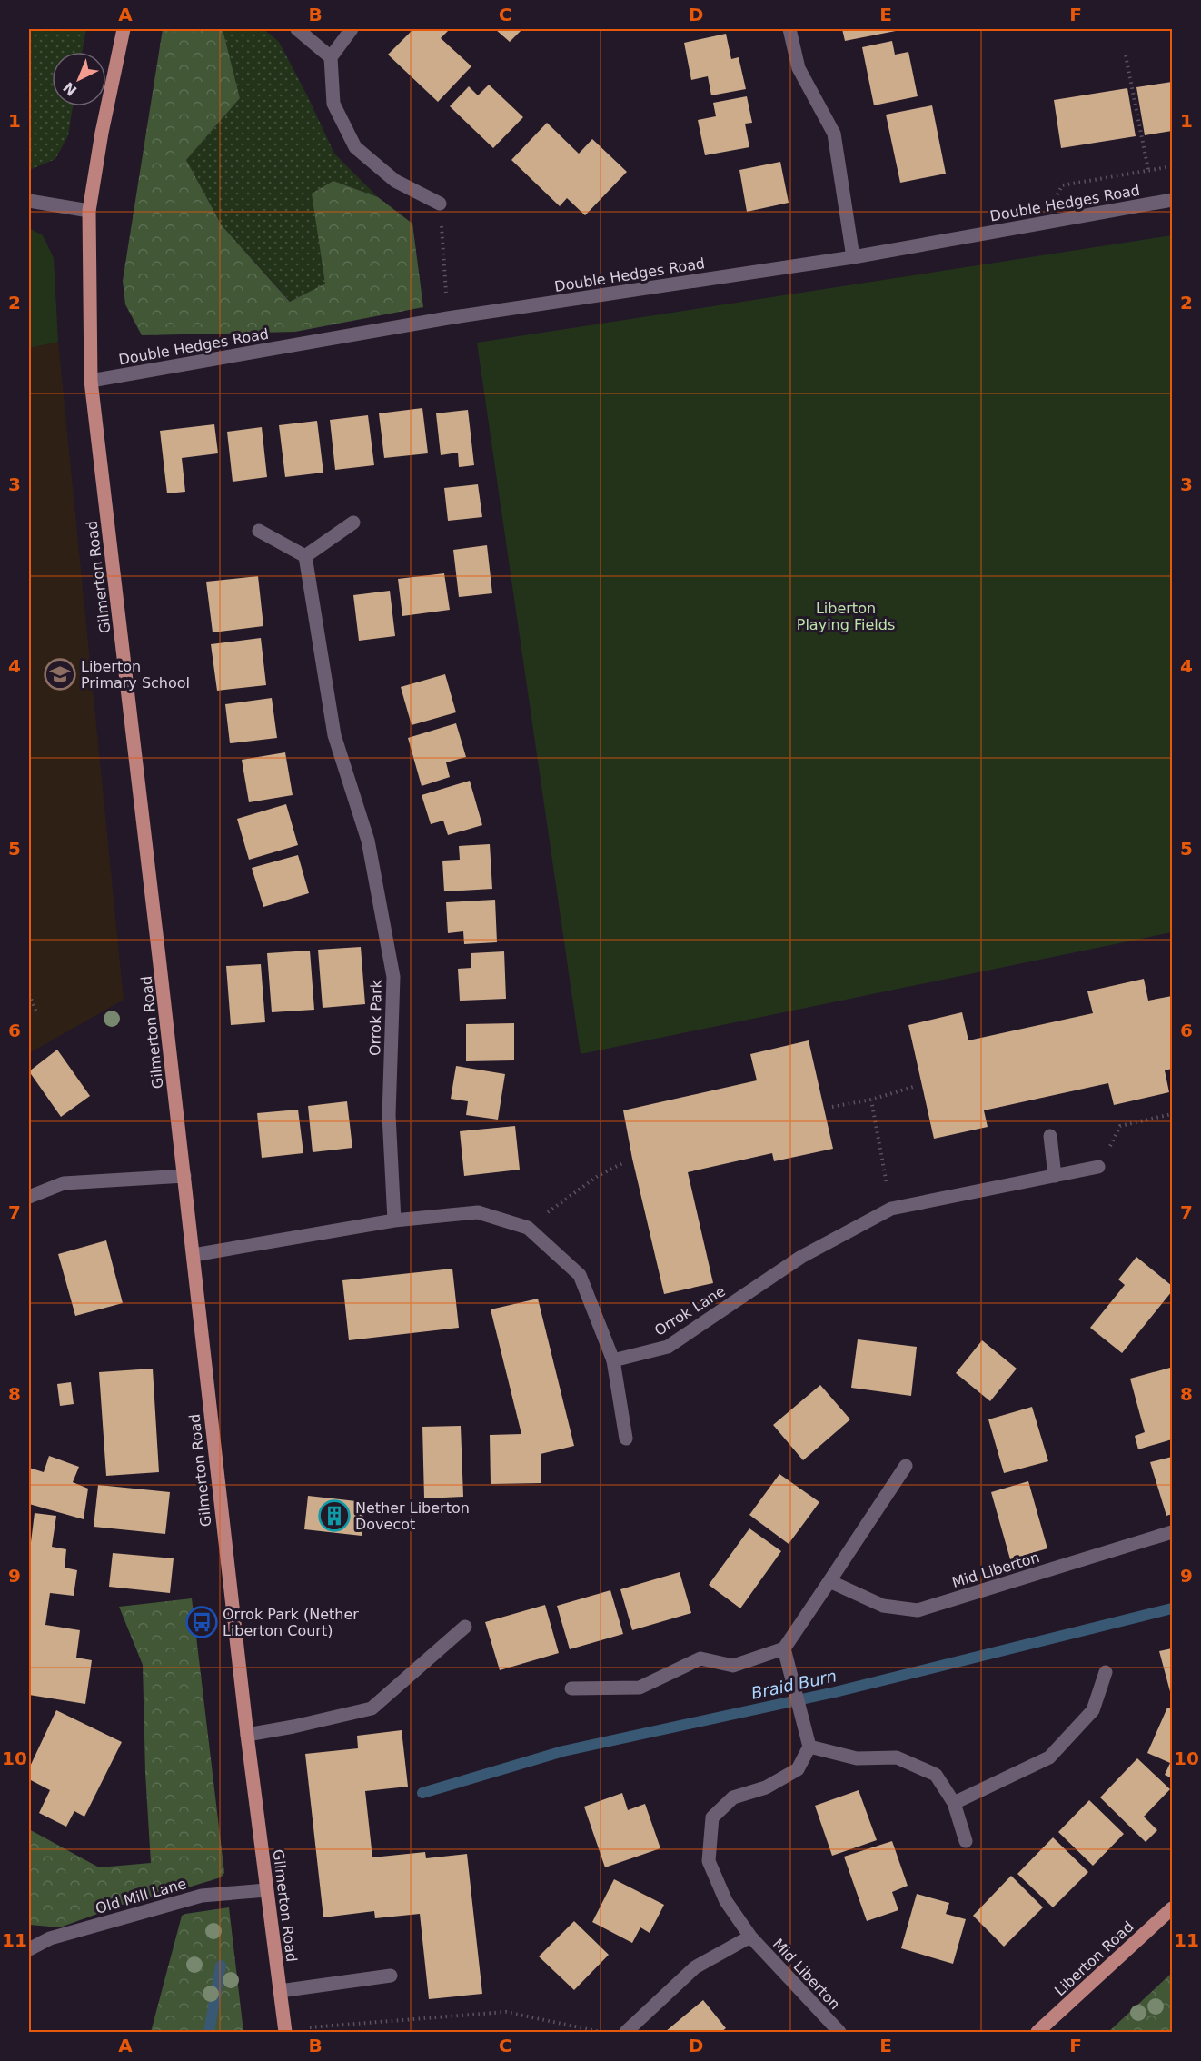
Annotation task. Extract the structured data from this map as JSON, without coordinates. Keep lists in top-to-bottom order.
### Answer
{
  "streets": {
    "main road": ["Gilmerton Road", "Liberton Road"],
    "street": [
      "Double Hedges Road",
      "Orrok Park",
      "Orrok Lane",
      "Mid Liberton",
      "Old Mill Lane"
    ]
  },
  "crossings": [
    ["Double Hedges Road", "Gilmerton Road"],
    ["Gilmerton Road", "Old Mill Lane"]
  ],
  "water": ["Braid Burn"],
  "parks": ["Liberton Playing Fields"],
  "places": {
    "school or university": ["Liberton Primary School"],
    "building": ["Nether Liberton Dovecot"],
    "bus stop": ["Orrok Park (Nether Liberton Court)"]
  },
  "north": "bottom left",
  "grid": {
    "columns": [
      "A",
      "B",
      "C",
      "D",
      "E",
      "F"
    ],
    "rows": [
      "1",
      "2",
      "3",
      "4",
      "5",
      "6",
      "7",
      "8",
      "9",
      "10",
      "11"
    ]
  }
}
